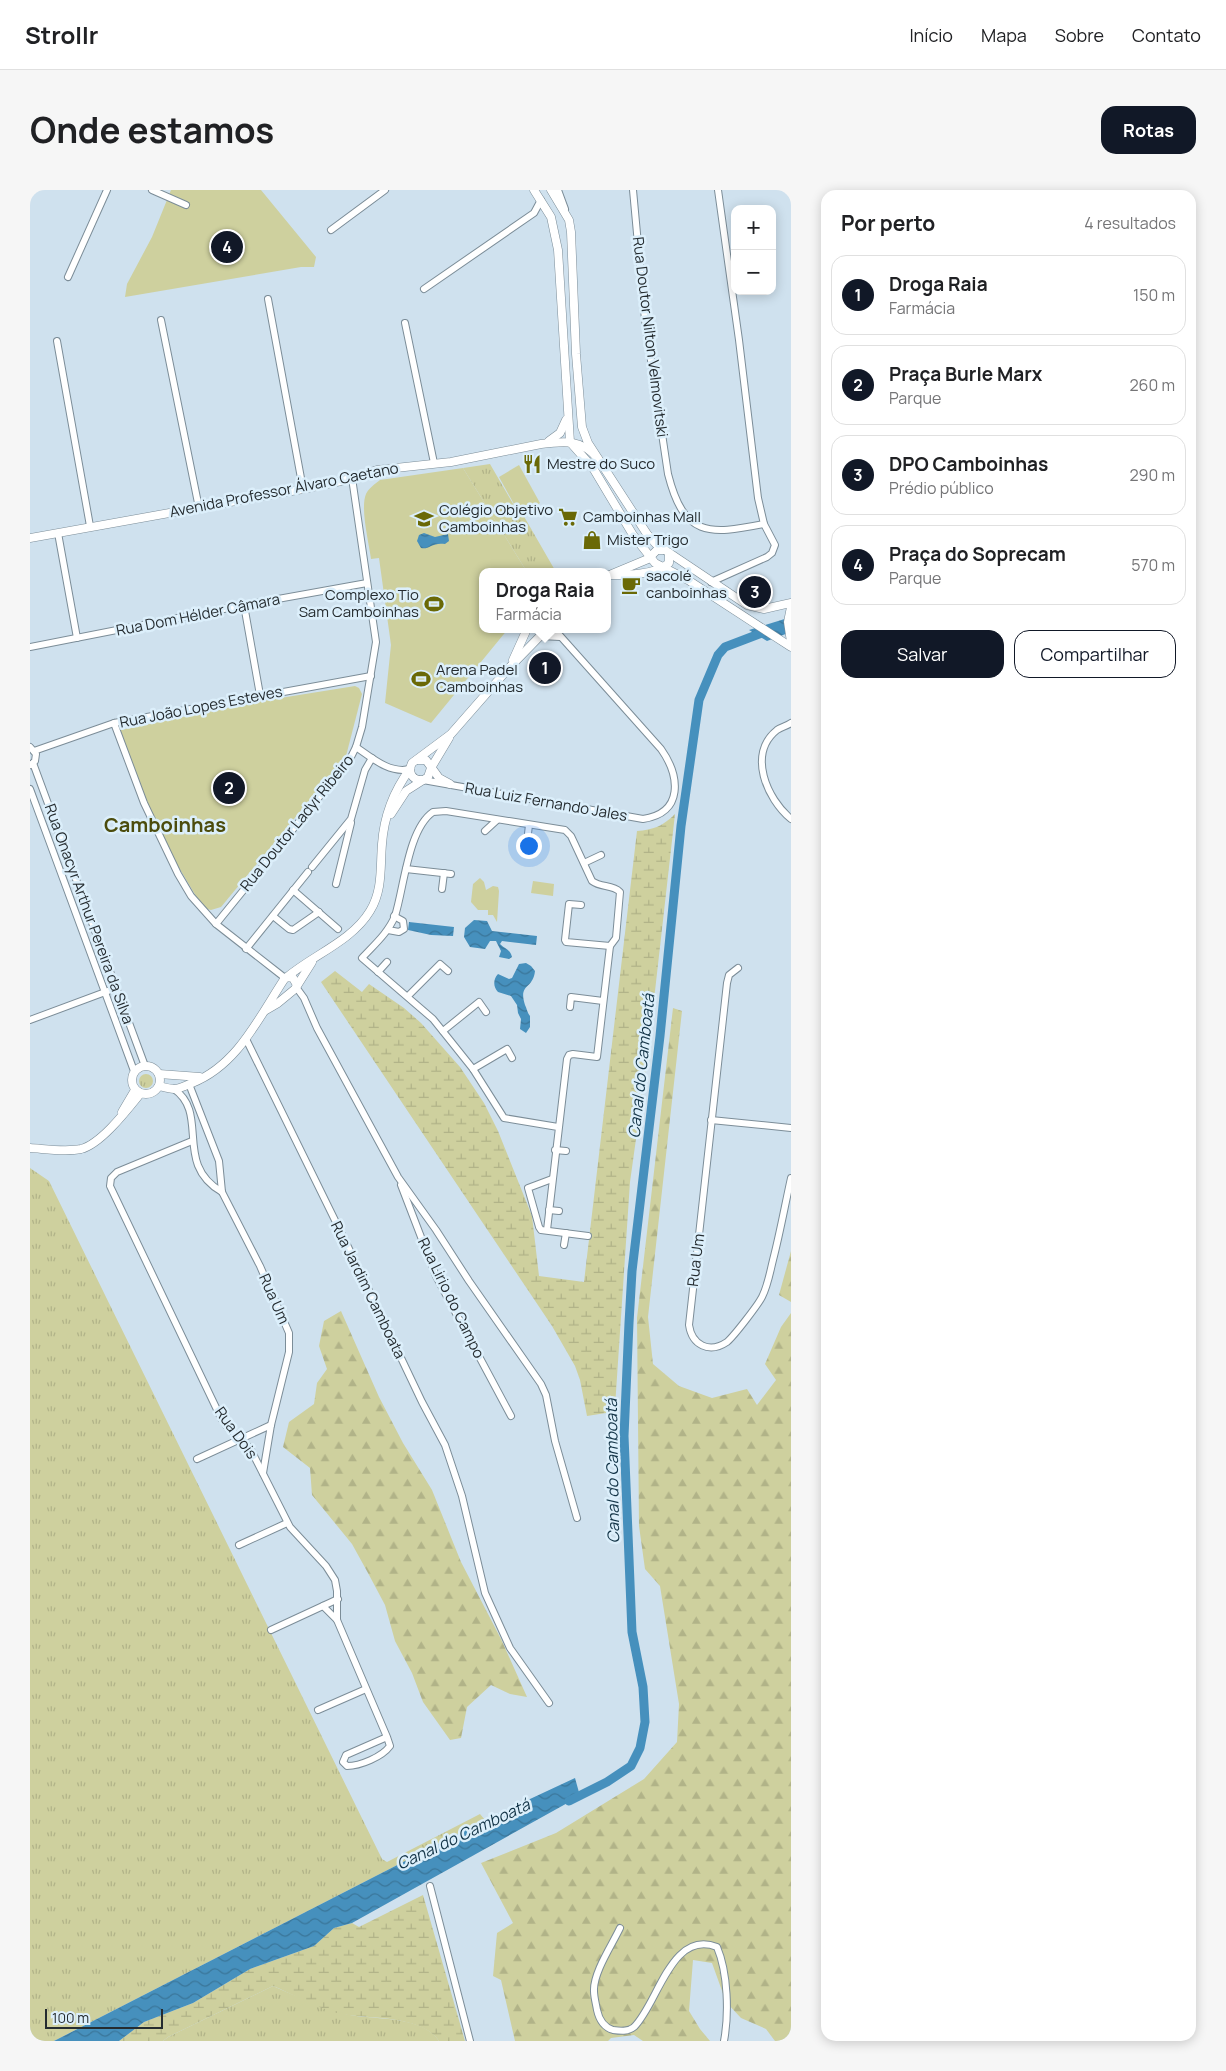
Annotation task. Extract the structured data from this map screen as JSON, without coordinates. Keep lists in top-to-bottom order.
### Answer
{
  "streets": {
    "street": [
      "Rua Doutor Nilton Velmovitski",
      "Avenida Professor Álvaro Caetano",
      "Rua Dom Hélder Câmara",
      "Rua João Lopes Esteves",
      "Rua Luiz Fernando Jales",
      "Rua Doutor Ladyr Ribeiro",
      "Rua Onacyr Arthur Pereira da Silva",
      "Rua Um",
      "Rua Jardim Camboata",
      "Rua Lirio do Campo",
      "Rua Dois"
    ]
  },
  "crossings": [
    ["Avenida Professor Álvaro Caetano", "Rua Doutor Ladyr Ribeiro"],
    ["Rua Dom Hélder Câmara", "Rua Doutor Ladyr Ribeiro"],
    ["Rua João Lopes Esteves", "Rua Doutor Ladyr Ribeiro"],
    ["Rua Um", "Rua Dois"]
  ],
  "districts": ["Camboinhas"],
  "water": ["Canal do Camboatá"],
  "places": {
    "restaurant": ["Mestre do Suco"],
    "supermarket": ["Camboinhas Mall"],
    "school or university": ["Colégio Objetivo Camboinhas"],
    "shop": ["Mister Trigo"],
    "cafe": ["sacolé canboinhas"],
    "sports": ["Complexo Tio Sam Camboinhas", "Arena Padel Camboinhas"]
  },
  "scale_bar": "100 m",
  "page": {
    "header": "Strollr",
    "nav": [
      "Início",
      "Mapa",
      "Sobre",
      "Contato"
    ],
    "title": "Onde estamos",
    "buttons": [
      "Rotas",
      ["Salvar", "Compartilhar"]
    ],
    "heading": ["Por perto", "4 resultados"],
    "map_buttons": ["+", "−"],
    "pins": [
      "4",
      "3",
      "1",
      "2"
    ],
    "list": [
      {
        "mark": "1",
        "name": "Droga Raia",
        "note": "Farmácia",
        "value": "150 m"
      },
      {
        "mark": "2",
        "name": "Praça Burle Marx",
        "note": "Parque",
        "value": "260 m"
      },
      {
        "mark": "3",
        "name": "DPO Camboinhas",
        "note": "Prédio público",
        "value": "290 m"
      },
      {
        "mark": "4",
        "name": "Praça do Soprecam",
        "note": "Parque",
        "value": "570 m"
      }
    ],
    "popup": ["Droga Raia", "Farmácia"],
    "scale": "100 m"
  }
}
